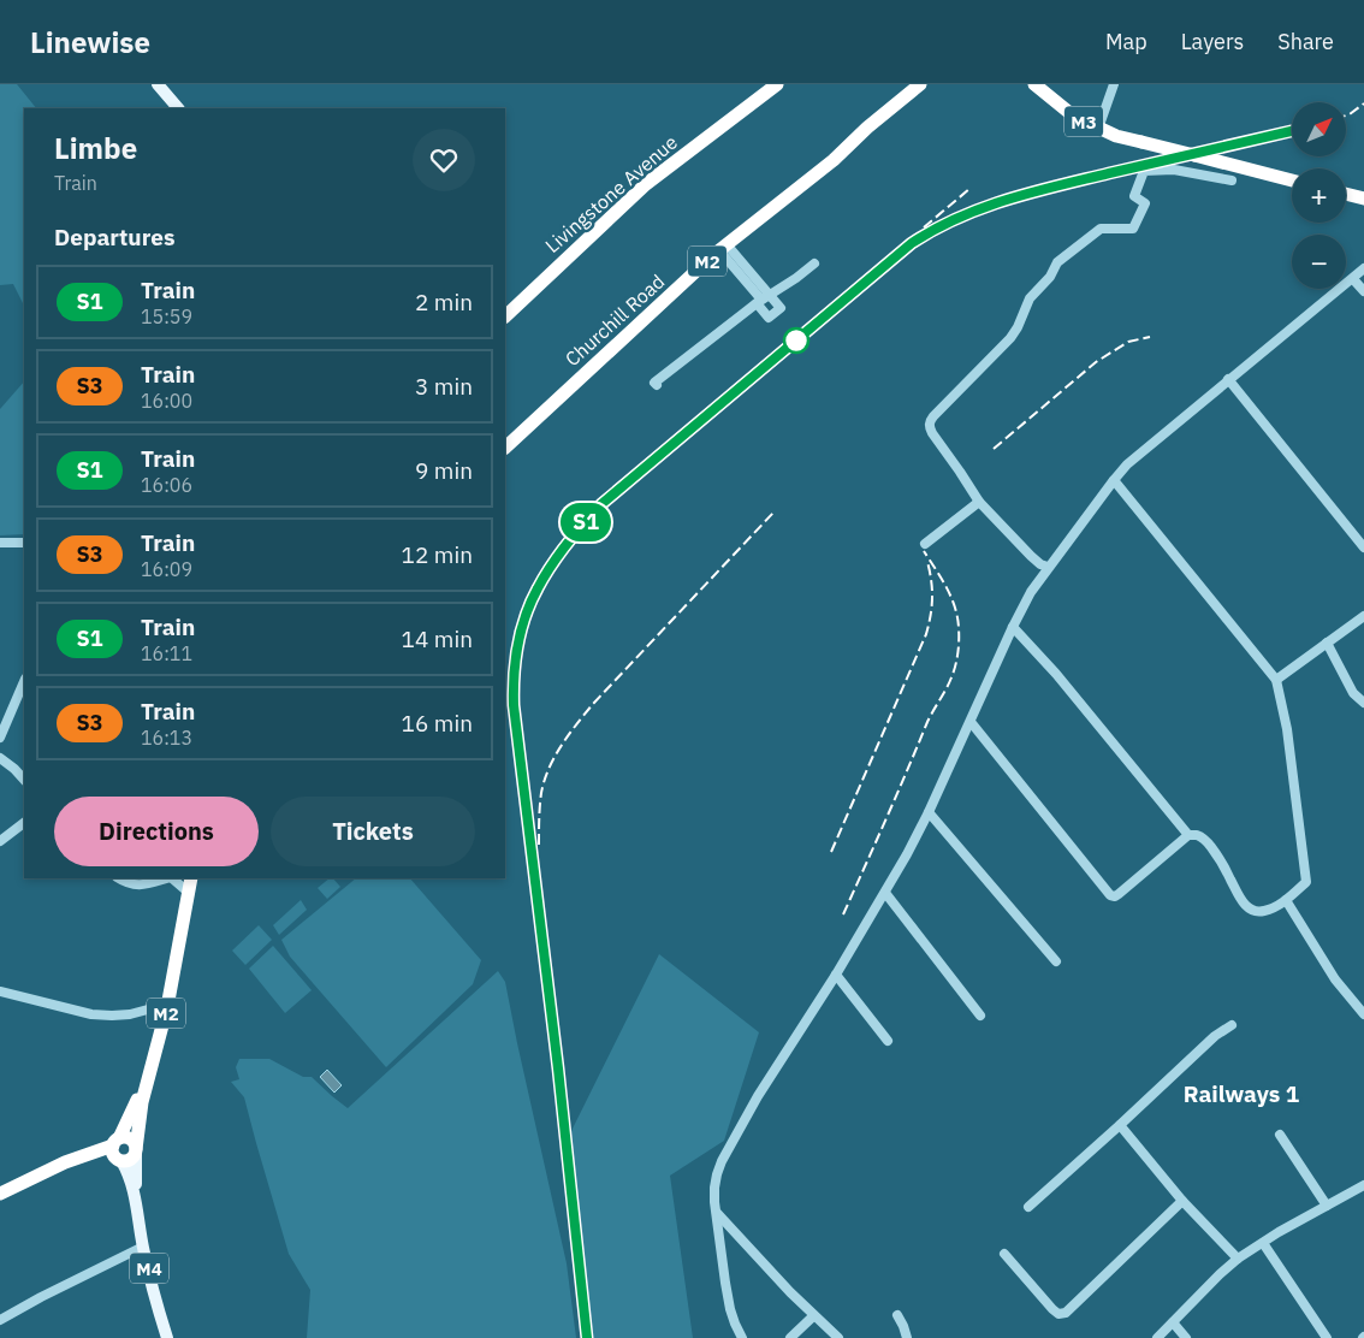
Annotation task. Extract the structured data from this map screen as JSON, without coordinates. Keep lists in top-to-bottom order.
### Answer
{
  "streets": {
    "highway": [
      "M3",
      "Livingstone Avenue",
      "M2",
      "Churchill Road"
    ],
    "main road": ["M4"]
  },
  "crossings": [
    ["M2", "M4"]
  ],
  "districts": ["Railways 1"],
  "north": "top right",
  "page": {
    "header": "Linewise",
    "nav": ["Map", "Layers", "Share"],
    "on_map": "S1",
    "map_buttons": ["+", "−"],
    "heading": [
      ["Limbe", "Train"],
      "Departures"
    ],
    "list": [
      {
        "mark": "S1",
        "name": "Train",
        "note": "15:59",
        "value": "2 min"
      },
      {
        "mark": "S3",
        "name": "Train",
        "note": "16:00",
        "value": "3 min"
      },
      {
        "mark": "S1",
        "name": "Train",
        "note": "16:06",
        "value": "9 min"
      },
      {
        "mark": "S3",
        "name": "Train",
        "note": "16:09",
        "value": "12 min"
      },
      {
        "mark": "S1",
        "name": "Train",
        "note": "16:11",
        "value": "14 min"
      },
      {
        "mark": "S3",
        "name": "Train",
        "note": "16:13",
        "value": "16 min"
      }
    ],
    "buttons": ["Directions", "Tickets"]
  }
}
